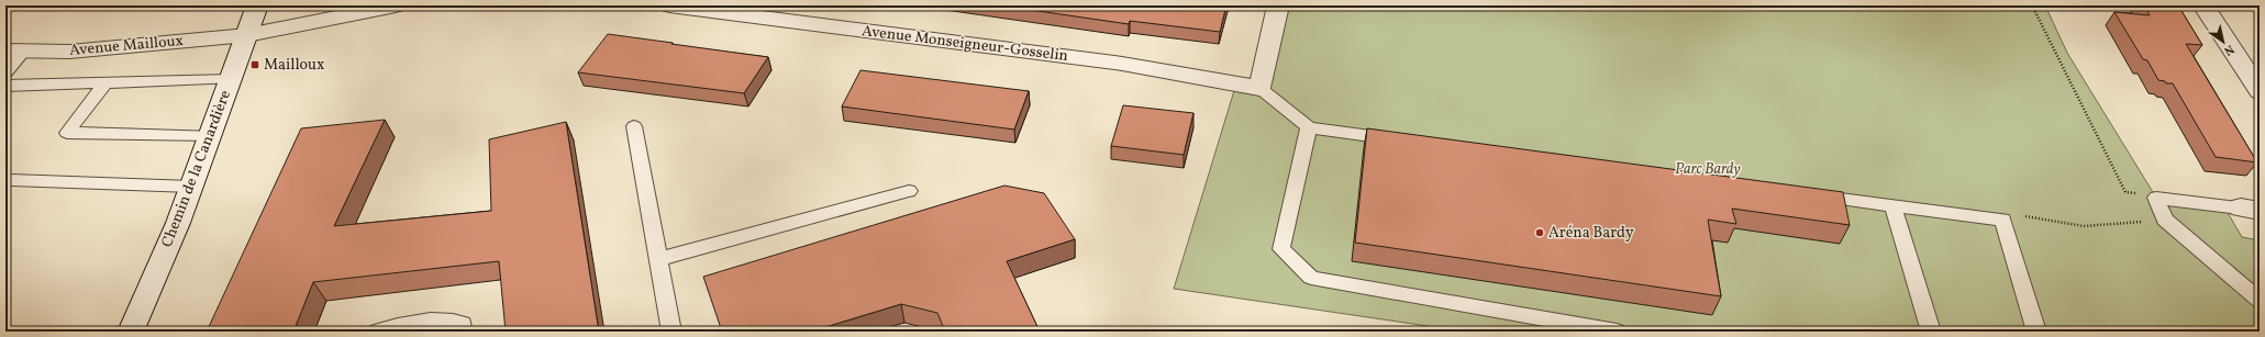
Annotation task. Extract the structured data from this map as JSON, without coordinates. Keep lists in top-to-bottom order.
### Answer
{
  "streets": {
    "street": ["Avenue Monseigneur-Gosselin", "Avenue Mailloux", "Chemin de la Canardière"]
  },
  "crossings": [
    ["Avenue Mailloux", "Chemin de la Canardière"]
  ],
  "parks": ["Parc Bardy"],
  "places": {
    "transit": ["Mailloux"],
    "other": ["Aréna Bardy"]
  },
  "north": "bottom right"
}
